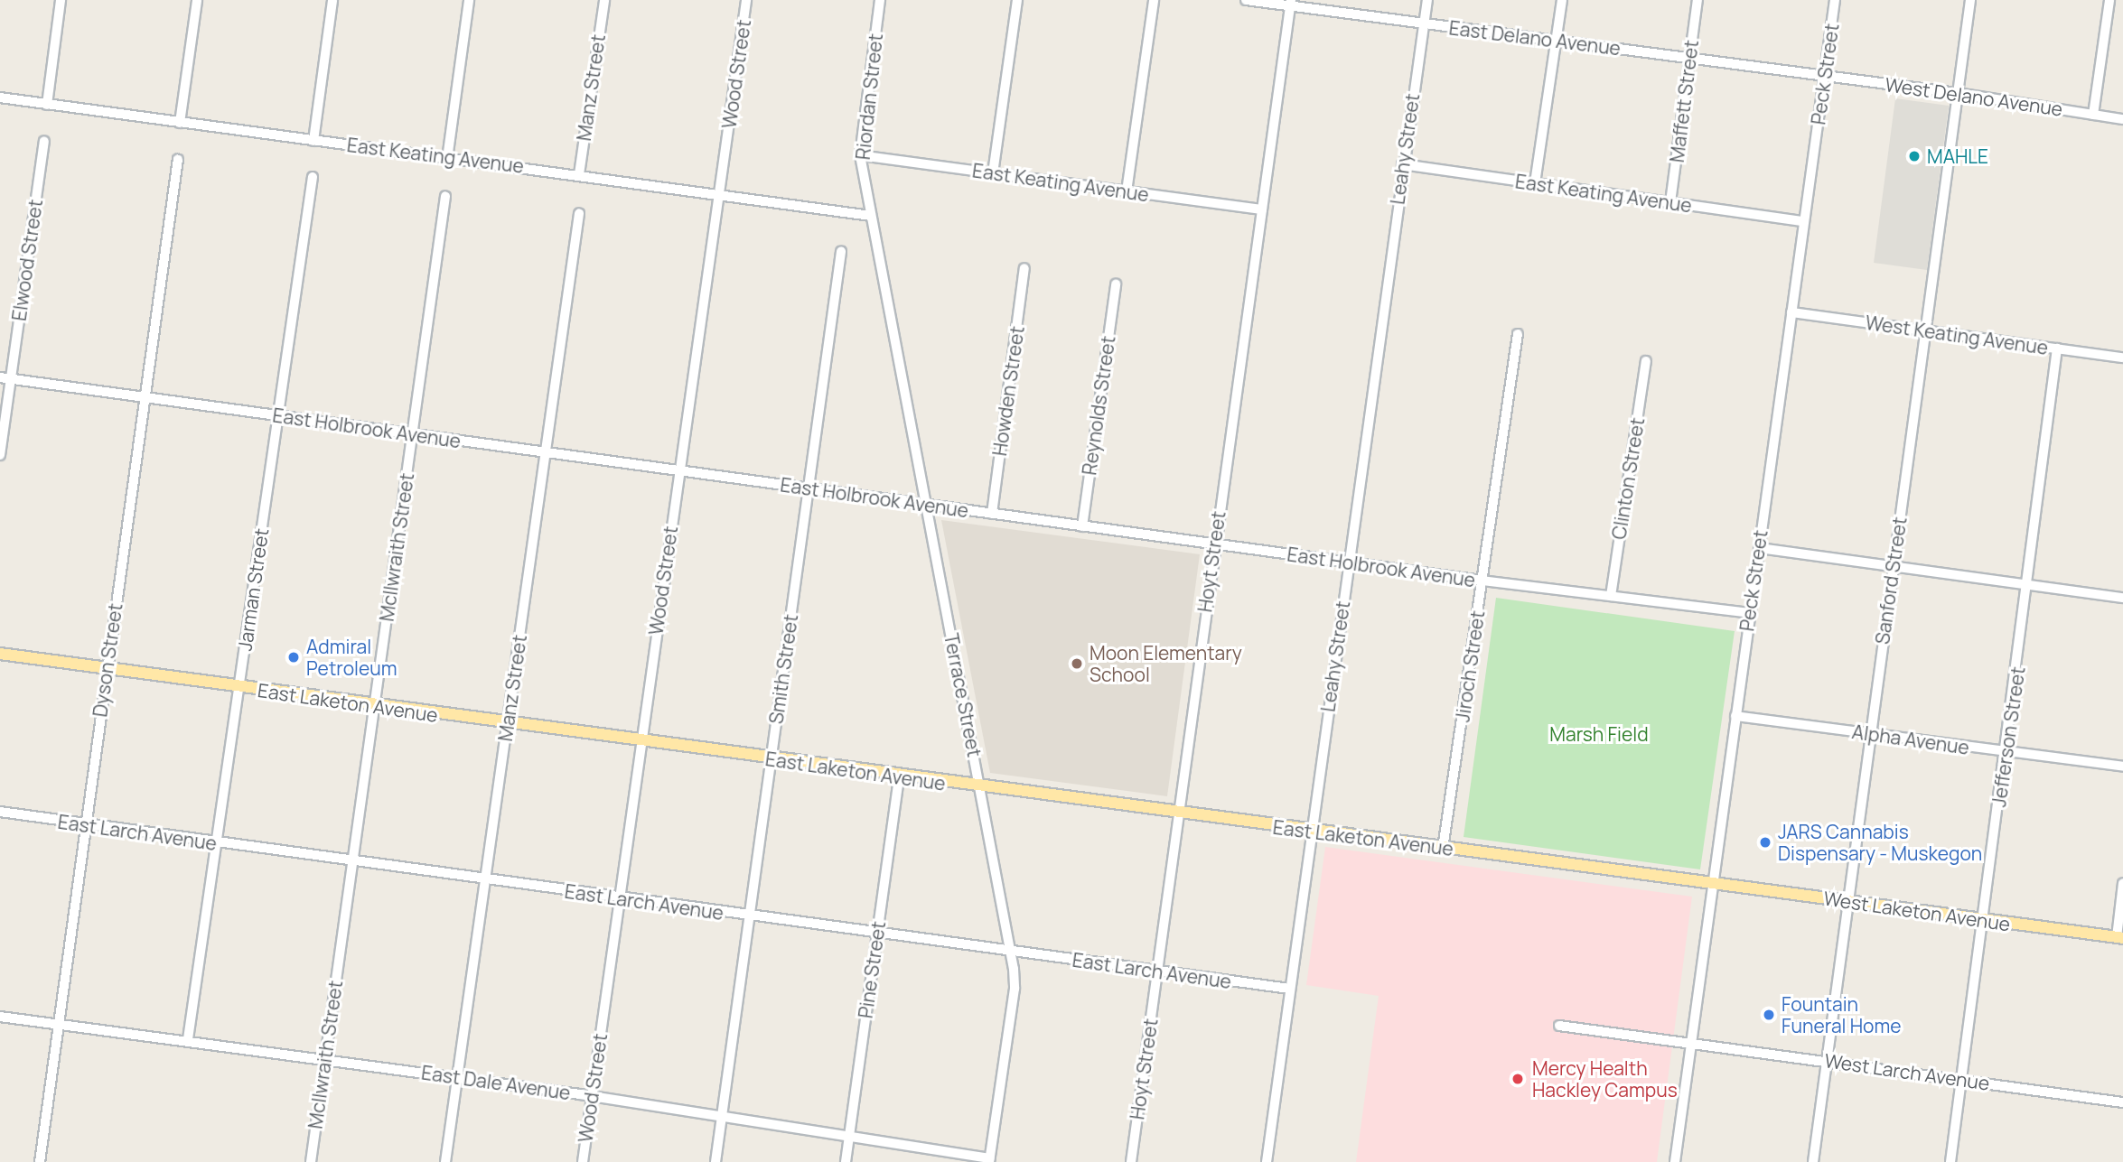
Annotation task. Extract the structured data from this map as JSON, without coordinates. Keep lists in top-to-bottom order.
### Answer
{
  "streets": {
    "main road": ["East Laketon Avenue", "West Laketon Avenue"],
    "street": [
      "East Delano Avenue",
      "Wood Street",
      "Peck Street",
      "Manz Street",
      "Riordan Street",
      "West Delano Avenue",
      "Maffett Street",
      "Leahy Street",
      "East Keating Avenue",
      "Elwood Street",
      "West Keating Avenue",
      "Howden Street",
      "Reynolds Street",
      "East Holbrook Avenue",
      "Clinton Street",
      "McIlwraith Street",
      "Hoyt Street",
      "Sanford Street",
      "Jarman Street",
      "Dyson Street",
      "Jiroch Street",
      "Smith Street",
      "Terrace Street",
      "Jefferson Street",
      "Alpha Avenue",
      "East Larch Avenue",
      "Pine Street",
      "West Larch Avenue",
      "East Dale Avenue"
    ]
  },
  "crossings": [
    ["East Delano Avenue", "Peck Street"],
    ["East Delano Avenue", "West Delano Avenue"],
    ["East Delano Avenue", "Maffett Street"],
    ["East Delano Avenue", "Leahy Street"],
    ["East Delano Avenue", "Hoyt Street"],
    ["Wood Street", "East Keating Avenue"],
    ["Wood Street", "East Holbrook Avenue"],
    ["Wood Street", "East Laketon Avenue"],
    ["Wood Street", "East Larch Avenue"],
    ["Wood Street", "East Dale Avenue"],
    ["Peck Street", "West Delano Avenue"],
    ["Peck Street", "East Keating Avenue"],
    ["Peck Street", "West Keating Avenue"],
    ["Peck Street", "East Holbrook Avenue"],
    ["Peck Street", "East Laketon Avenue"],
    ["Peck Street", "Alpha Avenue"],
    ["Peck Street", "West Laketon Avenue"],
    ["Peck Street", "West Larch Avenue"],
    ["Manz Street", "East Keating Avenue"],
    ["Manz Street", "East Holbrook Avenue"],
    ["Manz Street", "East Laketon Avenue"],
    ["Manz Street", "East Larch Avenue"],
    ["Manz Street", "East Dale Avenue"],
    ["Riordan Street", "East Keating Avenue"],
    ["Riordan Street", "Terrace Street"],
    ["West Delano Avenue", "Sanford Street"],
    ["Maffett Street", "East Keating Avenue"],
    ["Leahy Street", "East Keating Avenue"],
    ["Leahy Street", "East Holbrook Avenue"],
    ["Leahy Street", "East Laketon Avenue"],
    ["Leahy Street", "East Larch Avenue"],
    ["East Keating Avenue", "Hoyt Street"],
    ["Elwood Street", "East Holbrook Avenue"],
    ["West Keating Avenue", "Sanford Street"],
    ["West Keating Avenue", "Jefferson Street"],
    ["Howden Street", "East Holbrook Avenue"],
    ["Reynolds Street", "East Holbrook Avenue"],
    ["East Holbrook Avenue", "Clinton Street"],
    ["East Holbrook Avenue", "McIlwraith Street"],
    ["East Holbrook Avenue", "Hoyt Street"],
    ["East Holbrook Avenue", "Jarman Street"],
    ["East Holbrook Avenue", "Dyson Street"],
    ["East Holbrook Avenue", "Jiroch Street"],
    ["East Holbrook Avenue", "Smith Street"],
    ["East Holbrook Avenue", "Terrace Street"],
    ["McIlwraith Street", "East Laketon Avenue"],
    ["McIlwraith Street", "East Larch Avenue"],
    ["McIlwraith Street", "East Dale Avenue"],
    ["Hoyt Street", "East Laketon Avenue"],
    ["Hoyt Street", "East Larch Avenue"],
    ["Sanford Street", "Alpha Avenue"],
    ["Sanford Street", "West Laketon Avenue"],
    ["Sanford Street", "West Larch Avenue"],
    ["Jarman Street", "East Laketon Avenue"],
    ["Jarman Street", "East Larch Avenue"],
    ["Jarman Street", "East Dale Avenue"],
    ["Dyson Street", "East Laketon Avenue"],
    ["Dyson Street", "East Larch Avenue"],
    ["Dyson Street", "East Dale Avenue"],
    ["Jiroch Street", "East Laketon Avenue"],
    ["Smith Street", "East Laketon Avenue"],
    ["Smith Street", "East Larch Avenue"],
    ["Smith Street", "East Dale Avenue"],
    ["Terrace Street", "East Laketon Avenue"],
    ["Terrace Street", "East Larch Avenue"],
    ["Terrace Street", "East Dale Avenue"],
    ["East Laketon Avenue", "West Laketon Avenue"],
    ["East Laketon Avenue", "Pine Street"],
    ["Jefferson Street", "Alpha Avenue"],
    ["Jefferson Street", "West Laketon Avenue"],
    ["Jefferson Street", "West Larch Avenue"],
    ["East Larch Avenue", "Pine Street"],
    ["Pine Street", "East Dale Avenue"]
  ],
  "parks": ["Marsh Field"],
  "places": [
    "MAHLE",
    "Admiral Petroleum",
    "Moon Elementary School",
    "JARS Cannabis Dispensary - Muskegon",
    "Fountain Funeral Home",
    "Mercy Health Hackley Campus"
  ]
}
